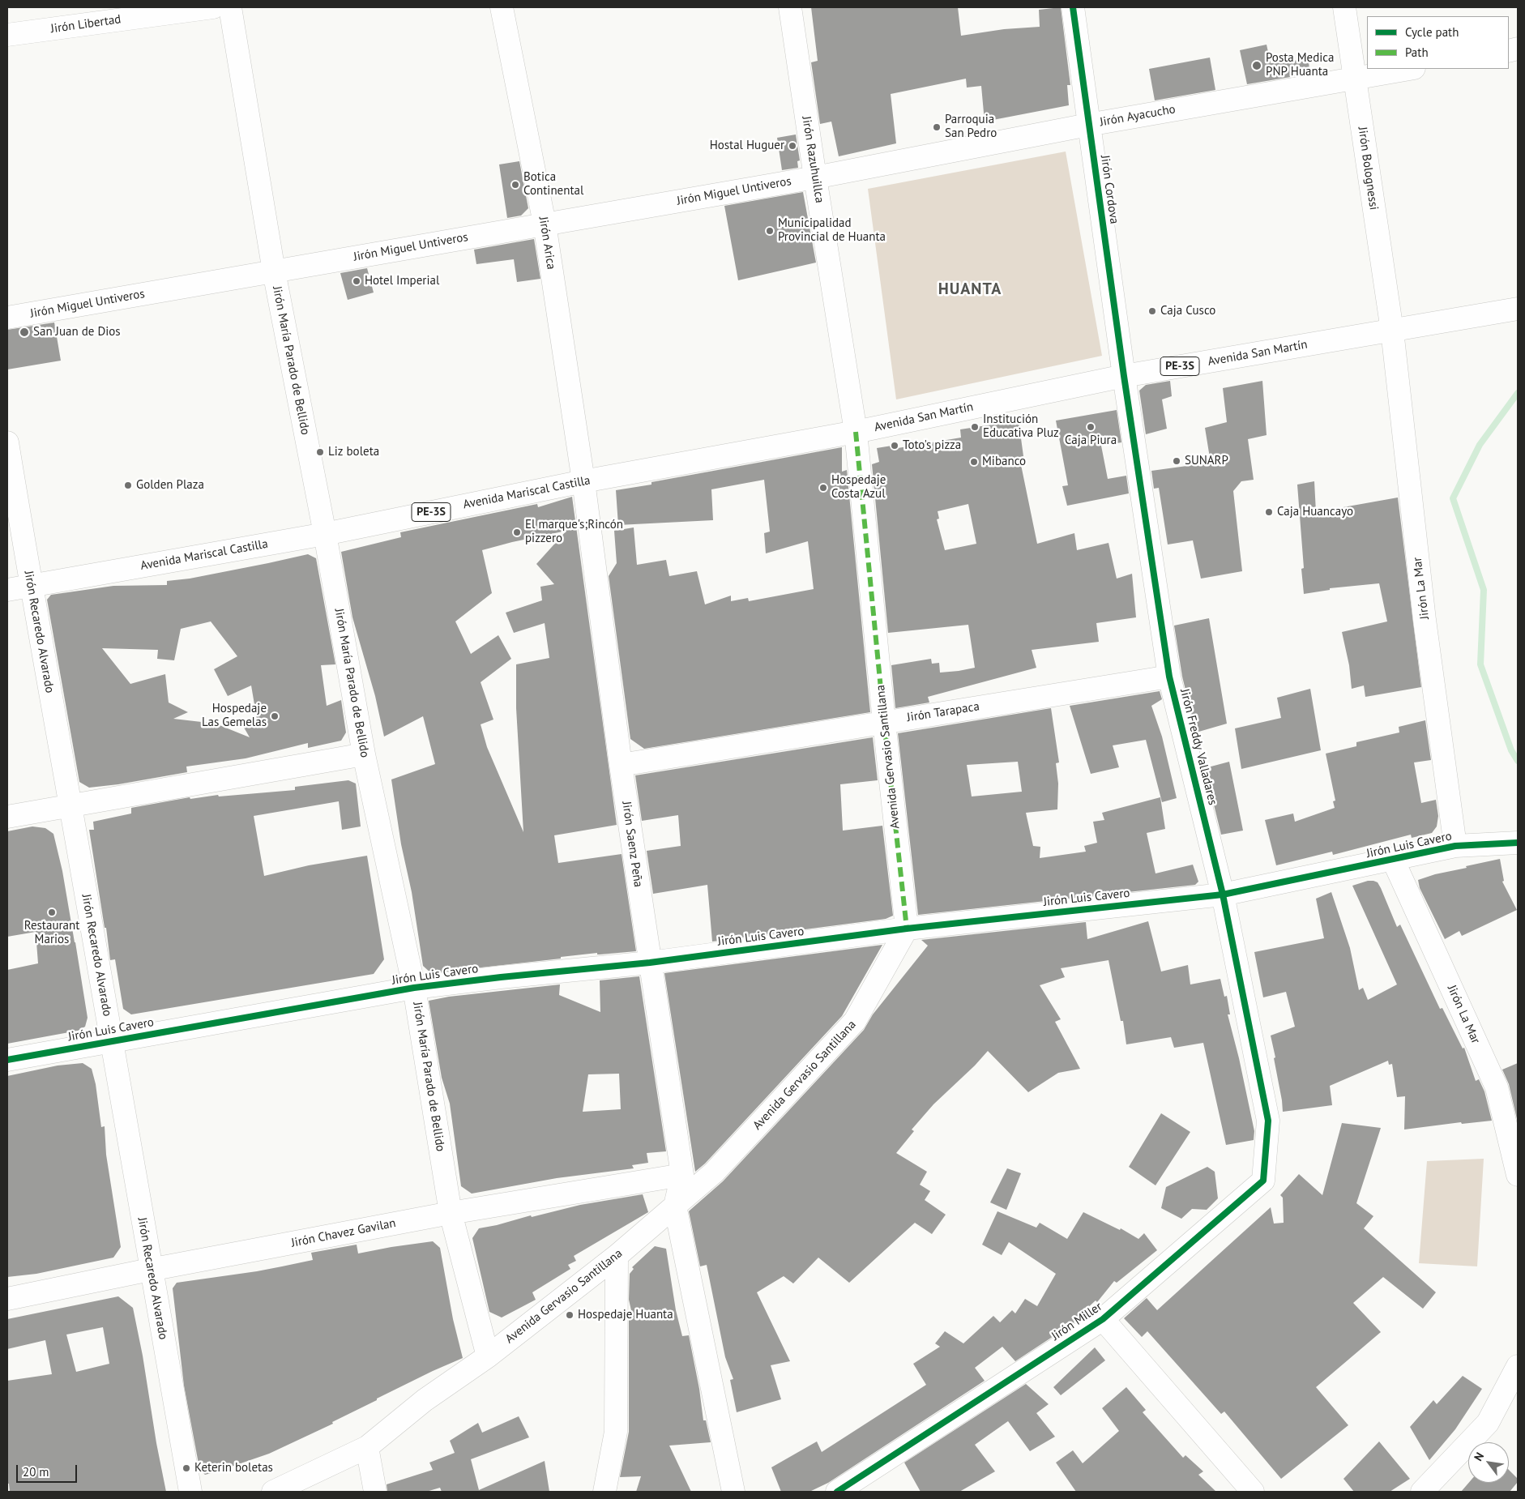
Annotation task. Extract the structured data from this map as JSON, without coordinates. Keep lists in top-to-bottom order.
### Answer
{
  "streets": {
    "main road": [
      "Jirón Libertad",
      "Jirón Ayacucho",
      "Jirón Razuhuillca",
      "Jirón Bolognessi",
      "Jirón Cordova",
      "Jirón Miguel Untiveros",
      "Jirón Arica",
      "Avenida San Martín",
      "Jirón María Parado de Bellido",
      "PE-3S",
      "Avenida Mariscal Castilla",
      "Jirón La Mar",
      "Jirón Recaredo Alvarado",
      "Jirón Tarapaca",
      "Jirón Freddy Valladares",
      "Avenida Gervasio Santillana",
      "Jirón Saenz Peña",
      "Jirón Luis Cavero",
      "Jirón Chavez Gavilan",
      "Jirón Miller"
    ]
  },
  "crossings": [
    ["Jirón Ayacucho", "Jirón Razuhuillca"],
    ["Jirón Ayacucho", "Jirón Bolognessi"],
    ["Jirón Ayacucho", "Jirón Cordova"],
    ["Jirón Ayacucho", "Jirón Miguel Untiveros"],
    ["Jirón Razuhuillca", "Jirón Miguel Untiveros"],
    ["Jirón Razuhuillca", "Avenida San Martín"],
    ["Jirón Razuhuillca", "Avenida Mariscal Castilla"],
    ["Jirón Razuhuillca", "Avenida Gervasio Santillana"],
    ["Jirón Bolognessi", "Avenida San Martín"],
    ["Jirón Bolognessi", "Jirón La Mar"],
    ["Jirón Cordova", "Avenida San Martín"],
    ["Jirón Cordova", "Jirón Freddy Valladares"],
    ["Jirón Miguel Untiveros", "Jirón Arica"],
    ["Jirón Miguel Untiveros", "Jirón María Parado de Bellido"],
    ["Jirón Arica", "Avenida Mariscal Castilla"],
    ["Jirón Arica", "Jirón Saenz Peña"],
    ["Avenida San Martín", "Avenida Mariscal Castilla"],
    ["Avenida San Martín", "Jirón La Mar"],
    ["Avenida San Martín", "Jirón Freddy Valladares"],
    ["Avenida San Martín", "Avenida Gervasio Santillana"],
    ["Jirón María Parado de Bellido", "Avenida Mariscal Castilla"],
    ["Jirón María Parado de Bellido", "Avenida Gervasio Santillana"],
    ["Jirón María Parado de Bellido", "Jirón Luis Cavero"],
    ["Jirón María Parado de Bellido", "Jirón Chavez Gavilan"],
    ["Avenida Mariscal Castilla", "Jirón Recaredo Alvarado"],
    ["Avenida Mariscal Castilla", "Avenida Gervasio Santillana"],
    ["Avenida Mariscal Castilla", "Jirón Saenz Peña"],
    ["Jirón La Mar", "Jirón Luis Cavero"],
    ["Jirón Recaredo Alvarado", "Jirón Luis Cavero"],
    ["Jirón Recaredo Alvarado", "Jirón Chavez Gavilan"],
    ["Jirón Tarapaca", "Jirón Freddy Valladares"],
    ["Jirón Tarapaca", "Avenida Gervasio Santillana"],
    ["Jirón Tarapaca", "Jirón Saenz Peña"],
    ["Jirón Freddy Valladares", "Jirón Luis Cavero"],
    ["Jirón Freddy Valladares", "Jirón Miller"],
    ["Avenida Gervasio Santillana", "Jirón Saenz Peña"],
    ["Avenida Gervasio Santillana", "Jirón Luis Cavero"],
    ["Jirón Saenz Peña", "Jirón Luis Cavero"],
    ["Jirón Saenz Peña", "Jirón Chavez Gavilan"]
  ],
  "districts": ["HUANTA"],
  "places": [
    "Posta Medica PNP Huanta",
    "Parroquia San Pedro",
    "Hostal Huguer",
    "Botica Continental",
    "Municipalidad Provincial de Huanta",
    "Hotel Imperial",
    "Caja Cusco",
    "San Juan de Dios",
    "Institución Educativa Pluz",
    "Caja Piura",
    "Toto's pizza",
    "Liz boleta",
    "SUNARP",
    "Mibanco",
    "Golden Plaza",
    "Hospedaje Costa Azul",
    "Caja Huancayo",
    "El marque's;Rincón pizzero",
    "Hospedaje Las Gemelas",
    "Restaurant Marios",
    "Hospedaje Huanta",
    "Keterin boletas"
  ],
  "legend": ["Cycle path", "Path"],
  "scale_bar": "20 m",
  "north": "top left"
}
